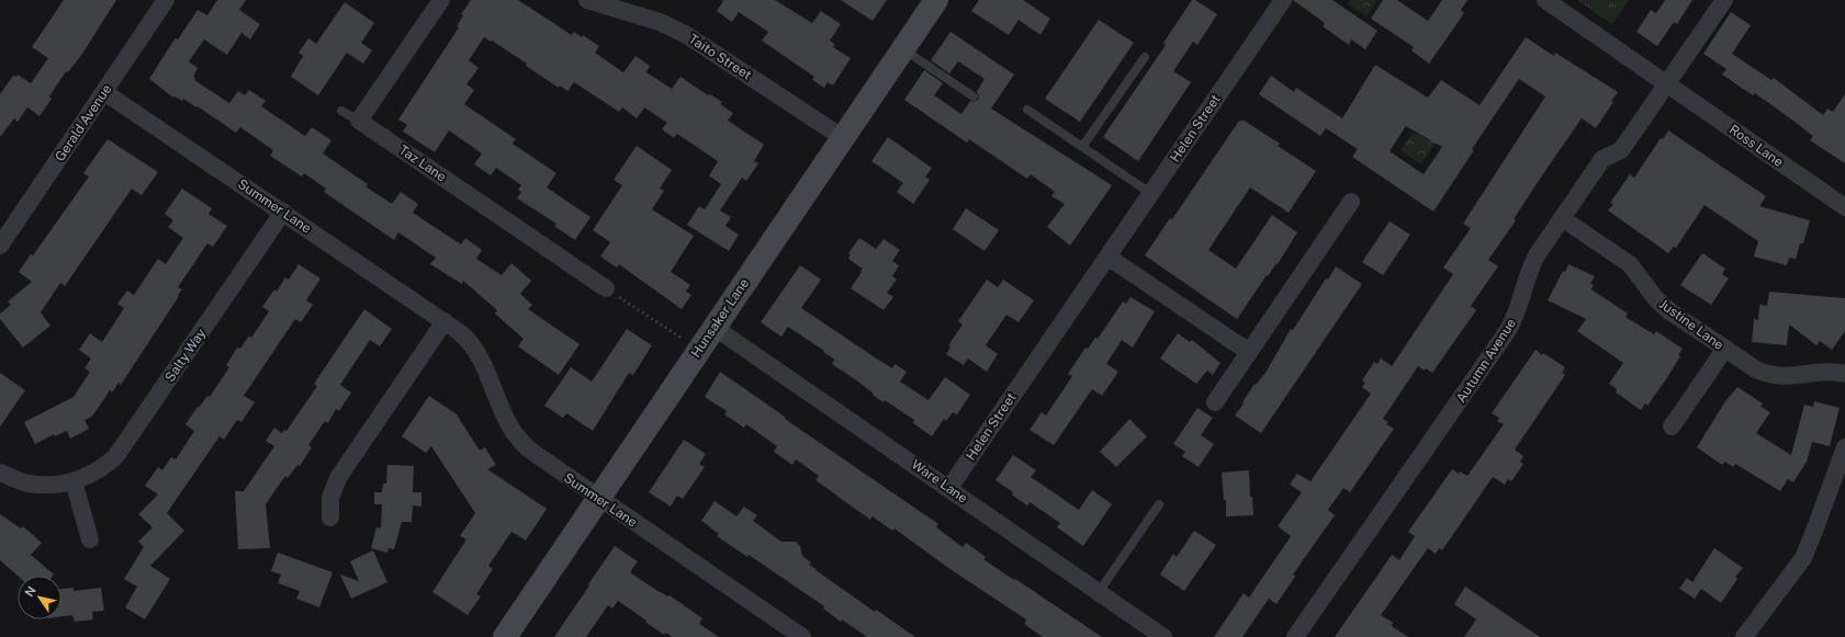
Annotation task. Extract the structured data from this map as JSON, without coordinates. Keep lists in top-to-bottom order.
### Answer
{
  "streets": {
    "street": [
      "Taito Street",
      "Gerald Avenue",
      "Helen Street",
      "Ross Lane",
      "Taz Lane",
      "Summer Lane",
      "Hunsaker Lane",
      "Justine Lane",
      "Salty Way",
      "Autumn Avenue",
      "Ware Lane"
    ]
  },
  "crossings": [
    ["Taito Street", "Hunsaker Lane"],
    ["Gerald Avenue", "Summer Lane"],
    ["Helen Street", "Ware Lane"],
    ["Ross Lane", "Autumn Avenue"],
    ["Summer Lane", "Hunsaker Lane"],
    ["Summer Lane", "Salty Way"],
    ["Hunsaker Lane", "Ware Lane"],
    ["Justine Lane", "Autumn Avenue"]
  ],
  "north": "top left"
}
